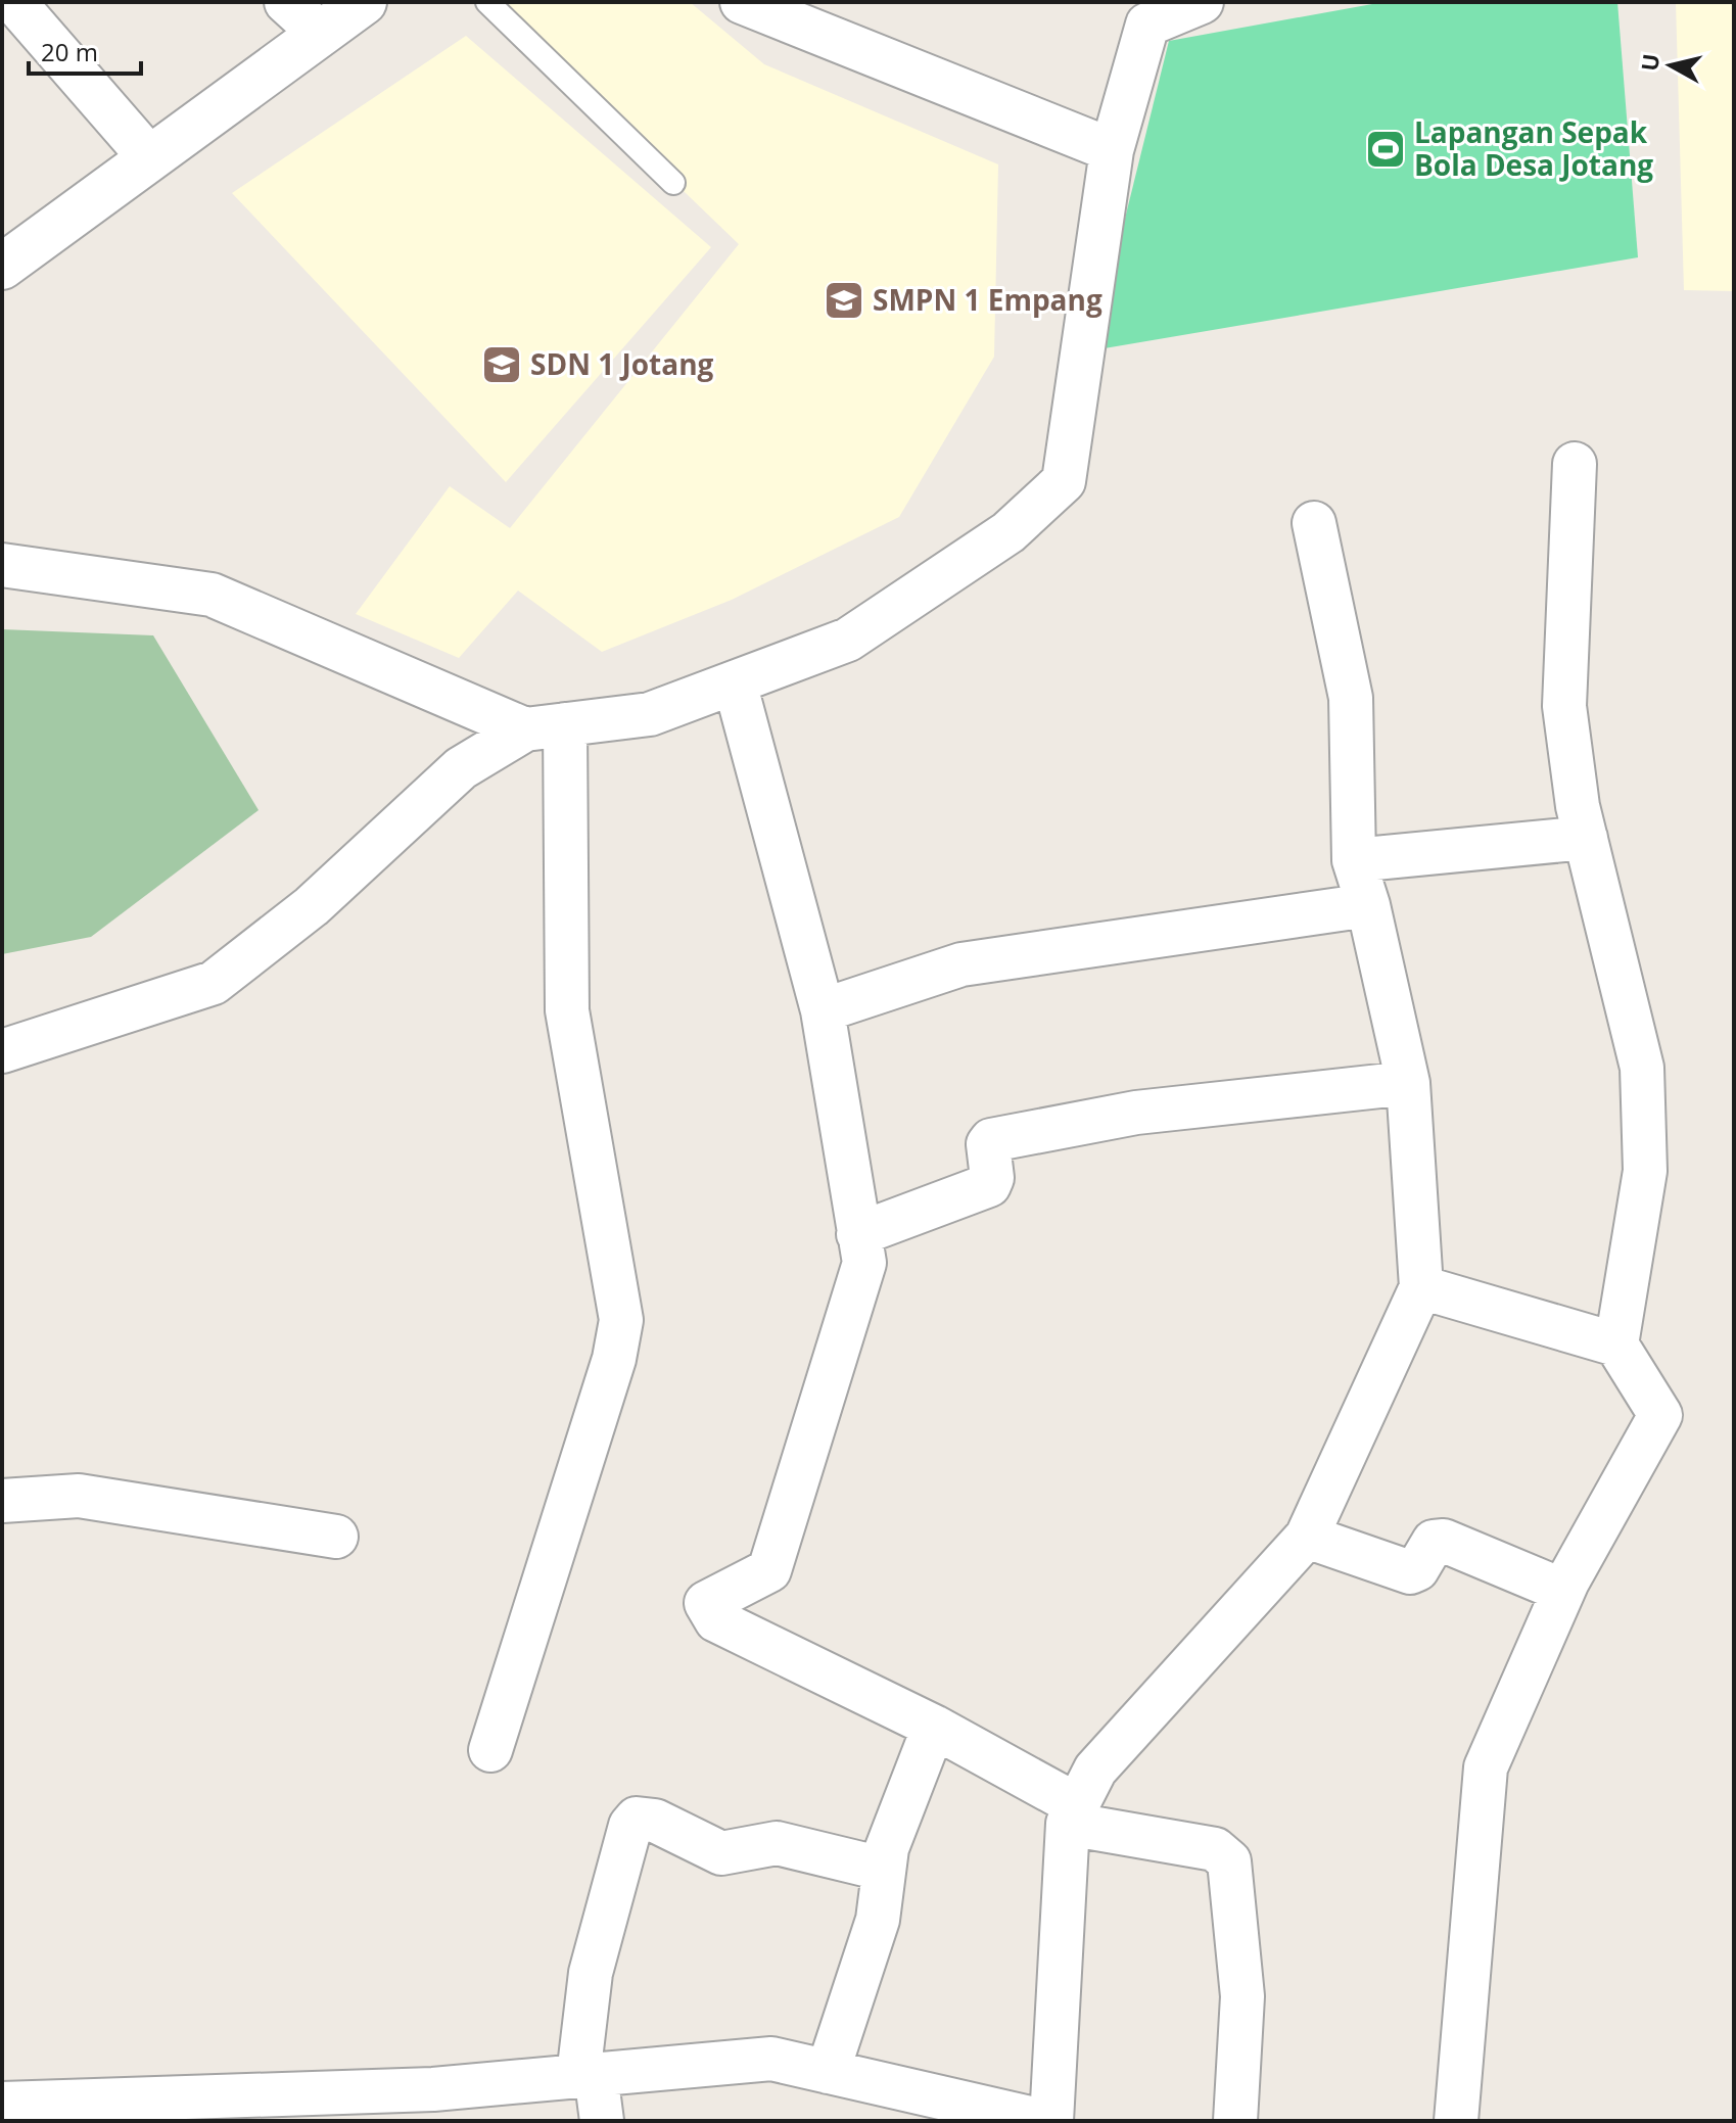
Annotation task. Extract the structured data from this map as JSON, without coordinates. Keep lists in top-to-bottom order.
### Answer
{
  "places": {
    "sports": ["Lapangan Sepak Bola Desa Jotang"],
    "school or university": ["SMPN 1 Empang", "SDN 1 Jotang"]
  },
  "scale_bar": "20 m",
  "north": "left"
}
